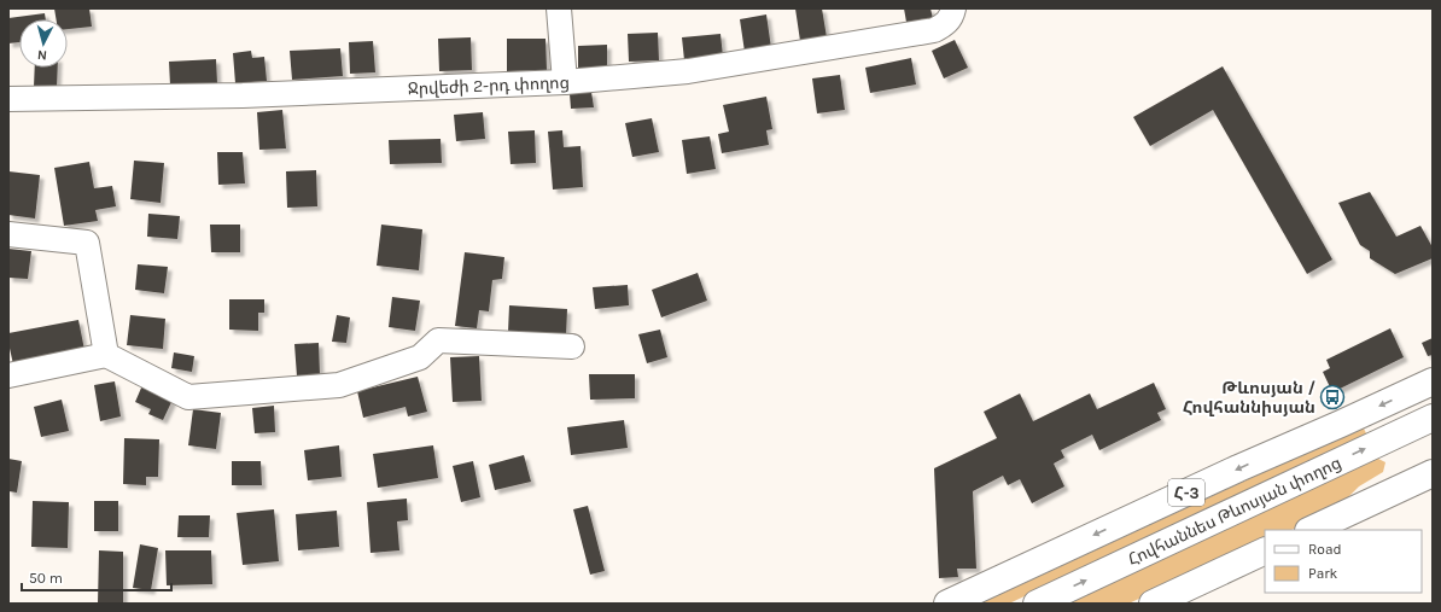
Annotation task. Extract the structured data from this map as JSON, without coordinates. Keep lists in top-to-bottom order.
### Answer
{
  "streets": {
    "main road": ["Հ-3", "Հովհաննես Թևոսյան փողոց"],
    "street": ["Ջրվեժի 2-րդ փողոց"]
  },
  "places": {
    "bus stop": ["Թևոսյան / Հովհաննիսյան"]
  },
  "legend": ["Road", "Park"],
  "scale_bar": "50 m",
  "north": "bottom"
}
